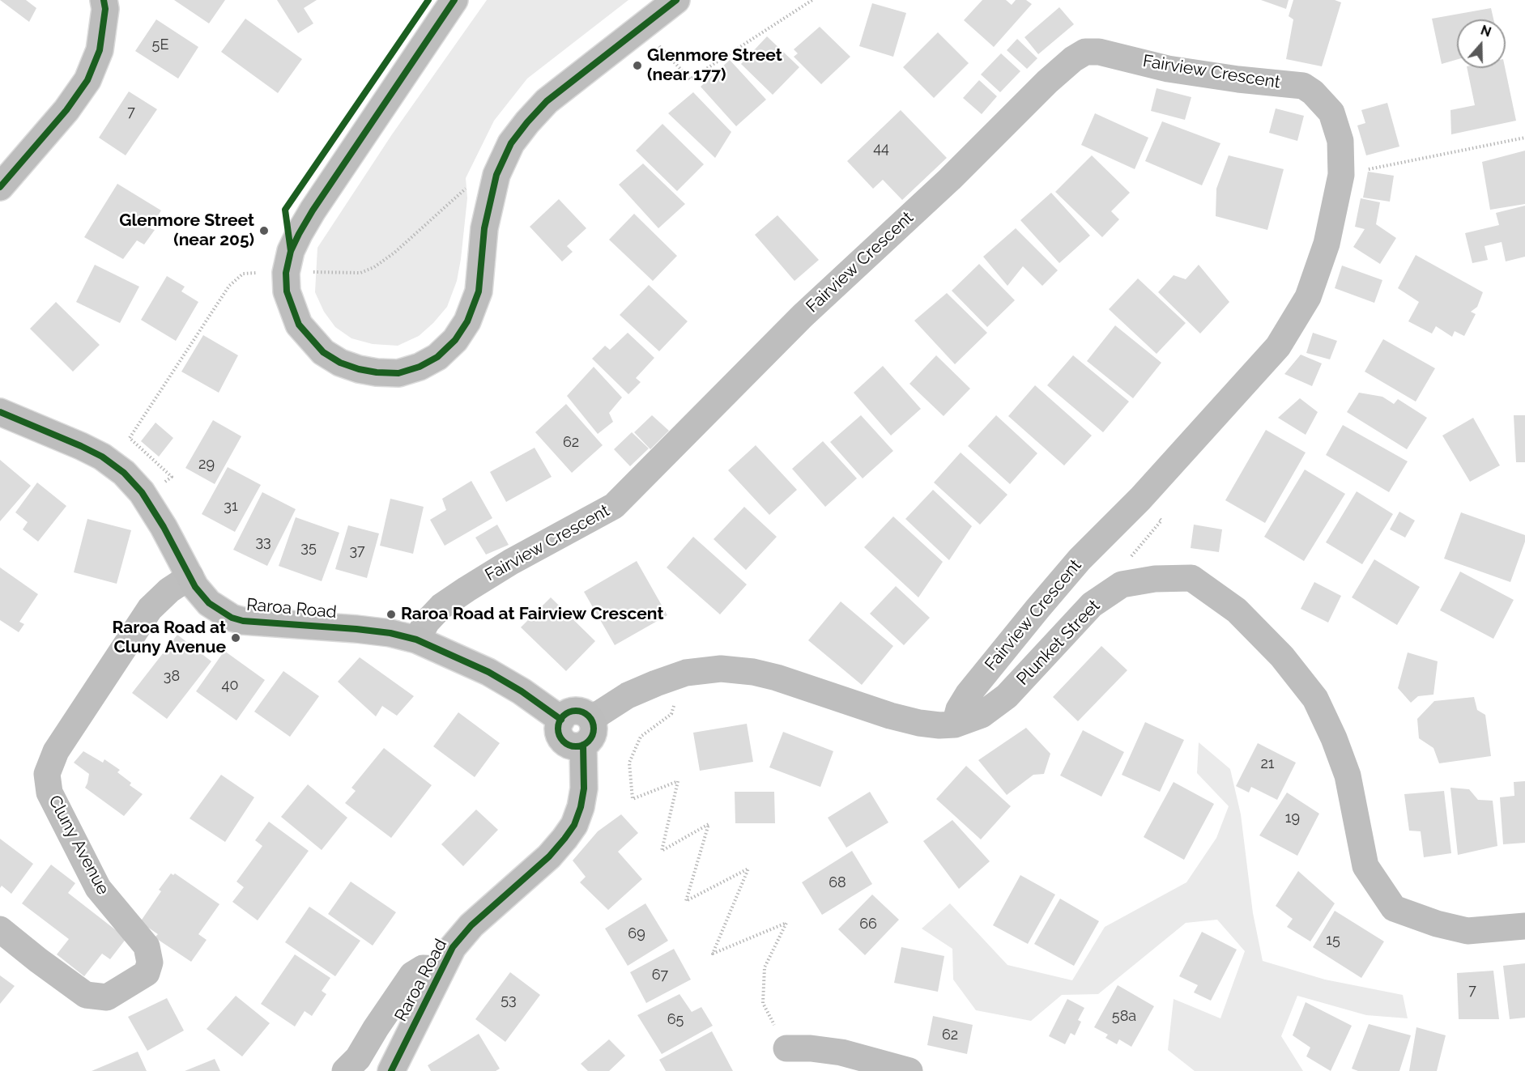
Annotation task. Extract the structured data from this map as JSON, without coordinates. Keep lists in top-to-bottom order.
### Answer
{
  "streets": {
    "main road": ["Raroa Road"],
    "street": ["Fairview Crescent", "Plunket Street", "Cluny Avenue"]
  },
  "crossings": [
    ["Fairview Crescent", "Raroa Road"],
    ["Fairview Crescent", "Plunket Street"],
    ["Raroa Road", "Plunket Street"],
    ["Raroa Road", "Cluny Avenue"]
  ],
  "places": [
    "Glenmore Street (near 177)",
    "Glenmore Street (near 205)",
    "Raroa Road at Fairview Crescent",
    "Raroa Road at Cluny Avenue"
  ],
  "house_numbers": [
    "5E",
    "7",
    "44",
    "62",
    "29",
    "31",
    "33",
    "35",
    "37",
    "38",
    "40",
    "21",
    "19",
    "68",
    "66",
    "69",
    "15",
    "67",
    "7",
    "53",
    "58a",
    "65",
    "62"
  ],
  "north": "top"
}
